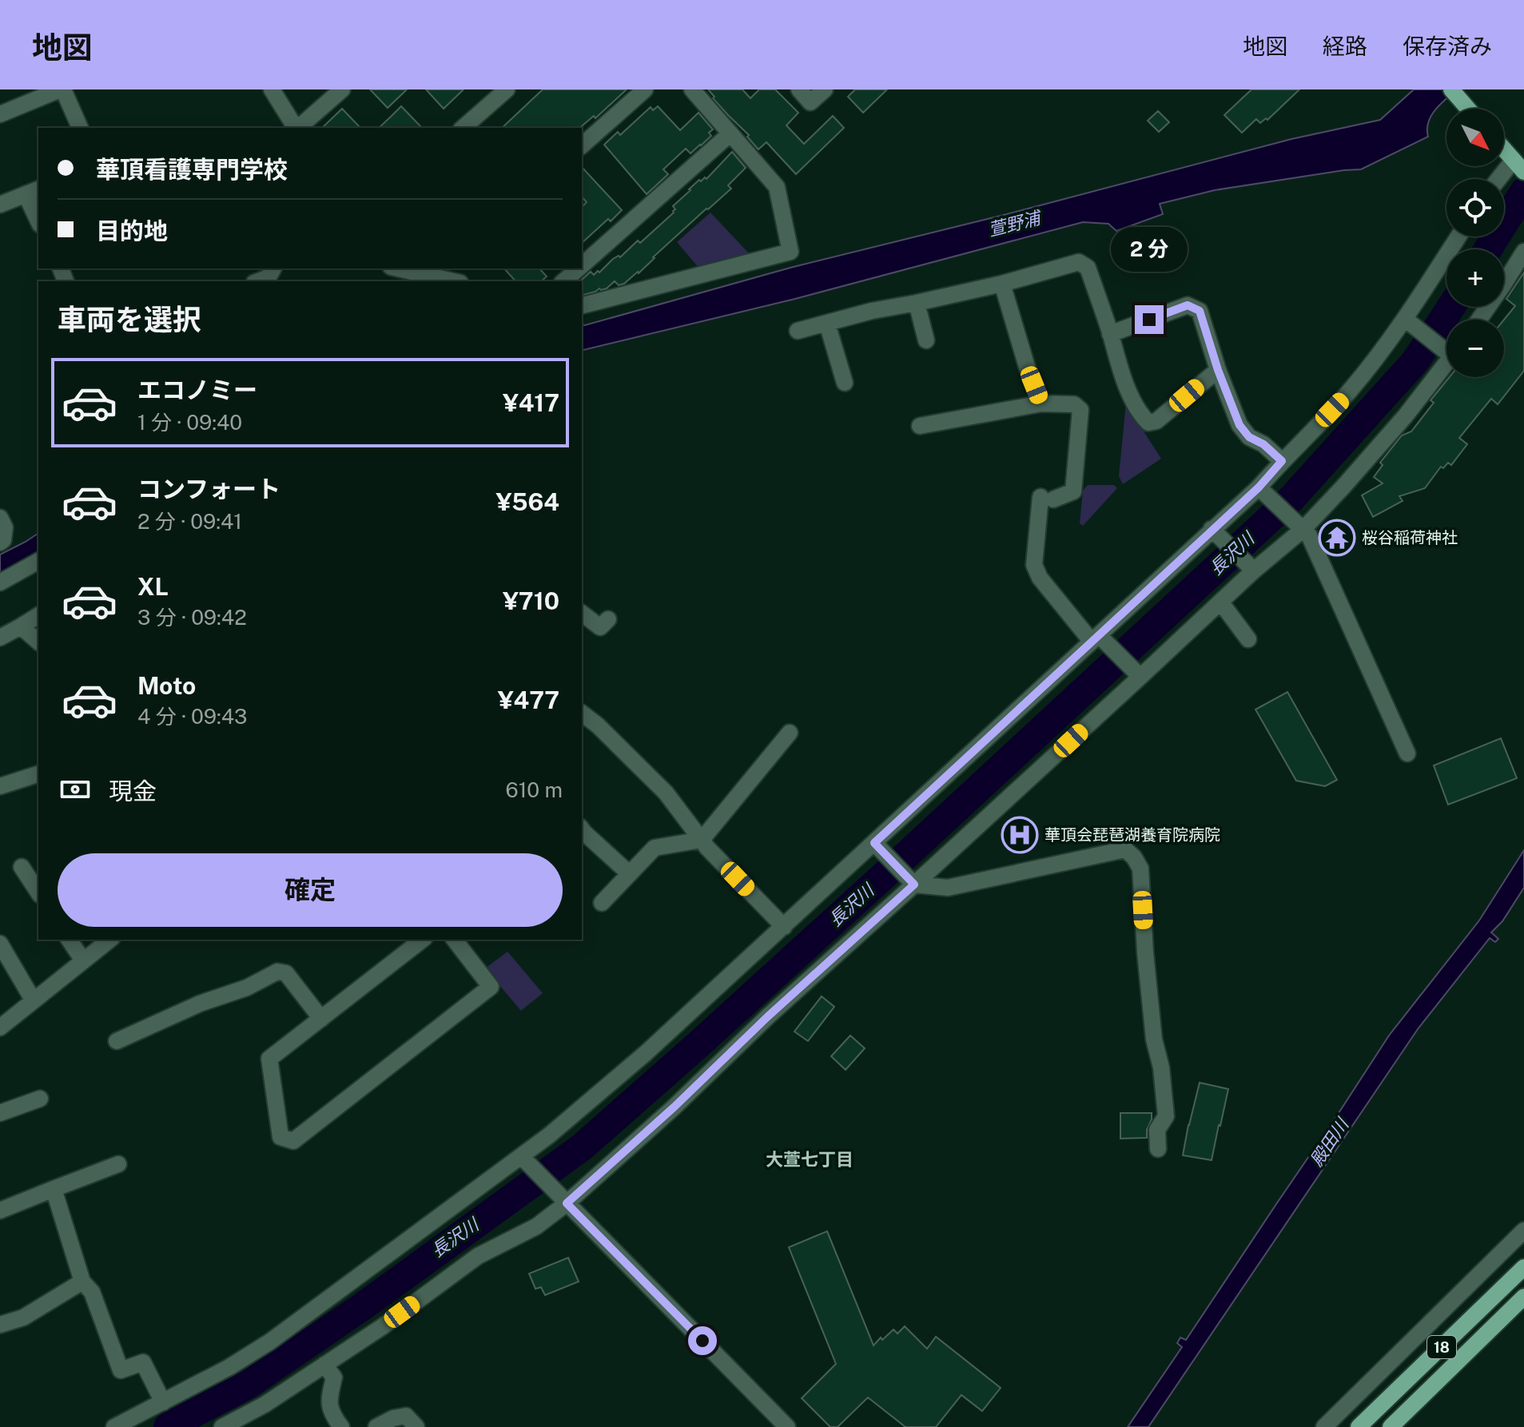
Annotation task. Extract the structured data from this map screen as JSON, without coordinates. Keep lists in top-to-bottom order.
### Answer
{
  "streets": {
    "main road": ["18"]
  },
  "districts": ["大萱七丁目"],
  "water": ["萱野浦", "長沢川", "殿田川"],
  "places": {
    "temple": ["桜谷稲荷神社"],
    "hospital": ["華頂会琵琶湖養育院病院"]
  },
  "north": "bottom right",
  "page": {
    "header": "地図",
    "nav": ["地図", "経路", "保存済み"],
    "map_buttons": ["+", "−"],
    "banner": ["華頂看護専門学校", "目的地"],
    "bubble": "2 分",
    "heading": "車両を選択",
    "list": [
      {
        "name": "エコノミー",
        "note": "1 分 · 09:40",
        "value": "¥417"
      },
      {
        "name": "コンフォート",
        "note": "2 分 · 09:41",
        "value": "¥564"
      },
      {
        "name": "XL",
        "note": "3 分 · 09:42",
        "value": "¥710"
      },
      {
        "name": "Moto",
        "note": "4 分 · 09:43",
        "value": "¥477"
      }
    ],
    "pay": ["現金", "610 m"],
    "buttons": "確定"
  }
}
